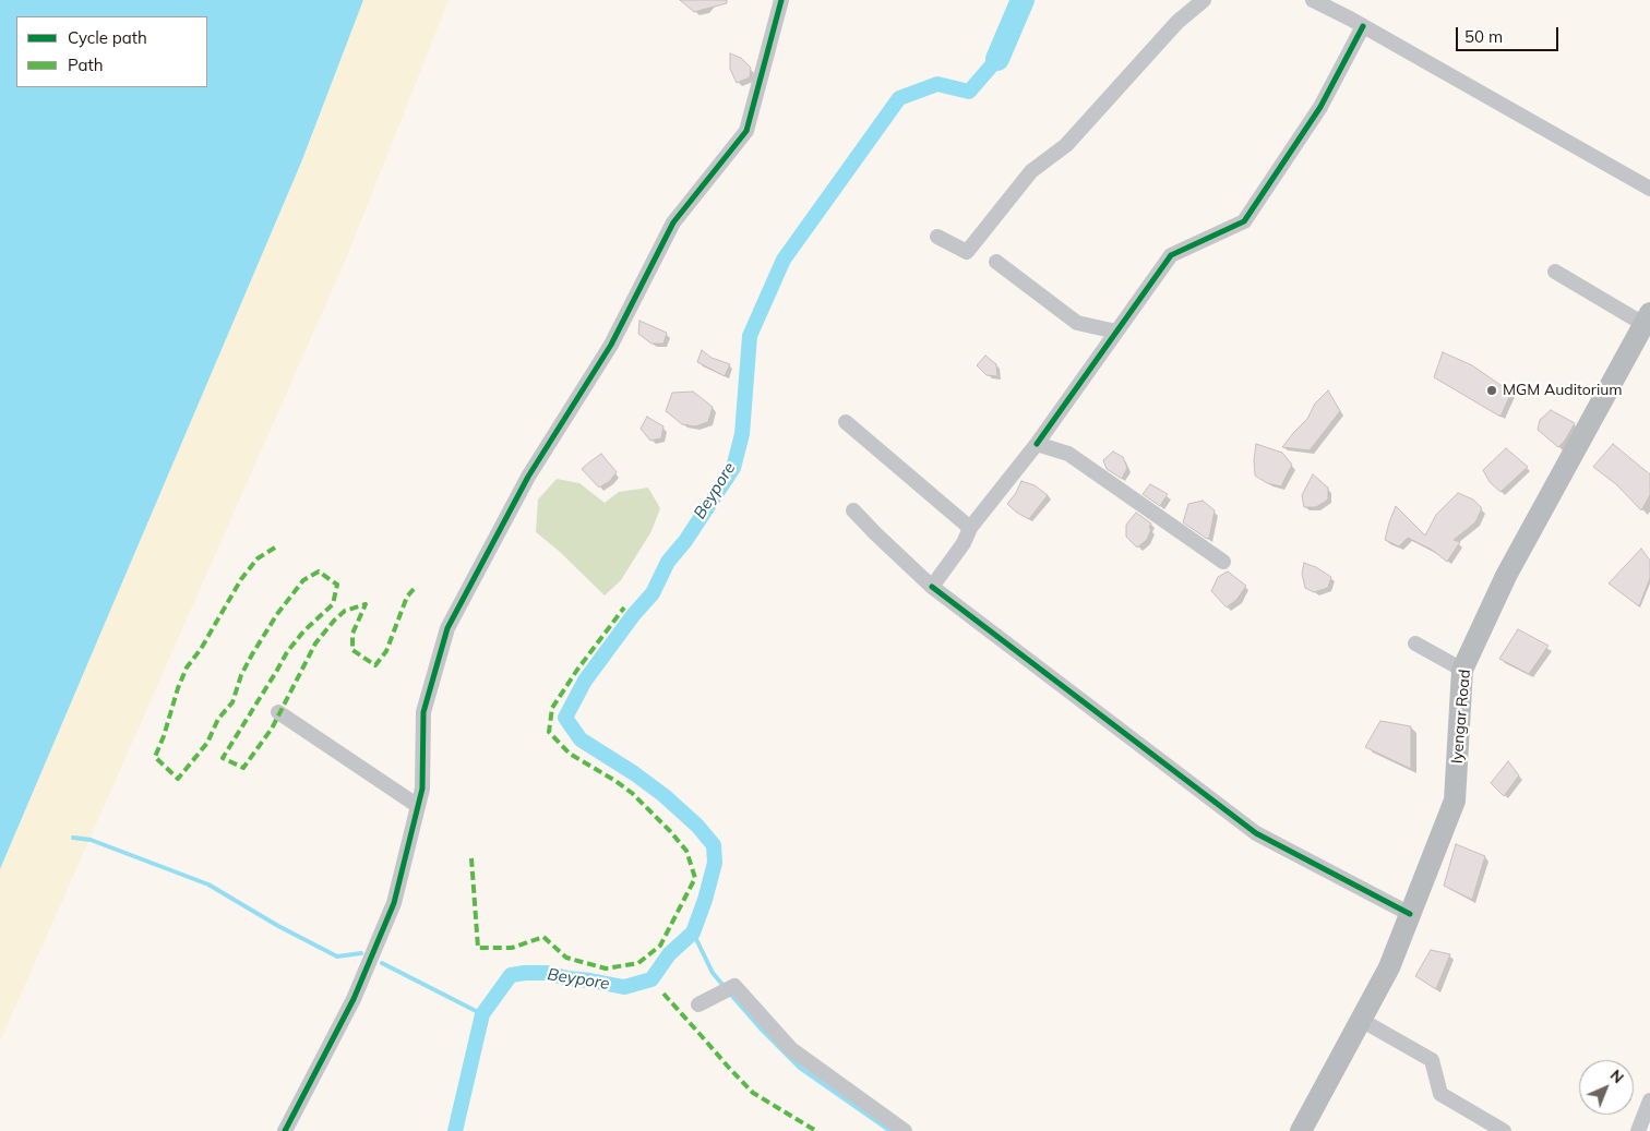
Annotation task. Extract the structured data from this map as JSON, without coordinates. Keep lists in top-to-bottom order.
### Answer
{
  "streets": {
    "main road": ["Iyengar Road"]
  },
  "water": ["Beypore"],
  "places": ["MGM Auditorium"],
  "legend": ["Cycle path", "Path"],
  "scale_bar": "50 m",
  "north": "top right"
}
